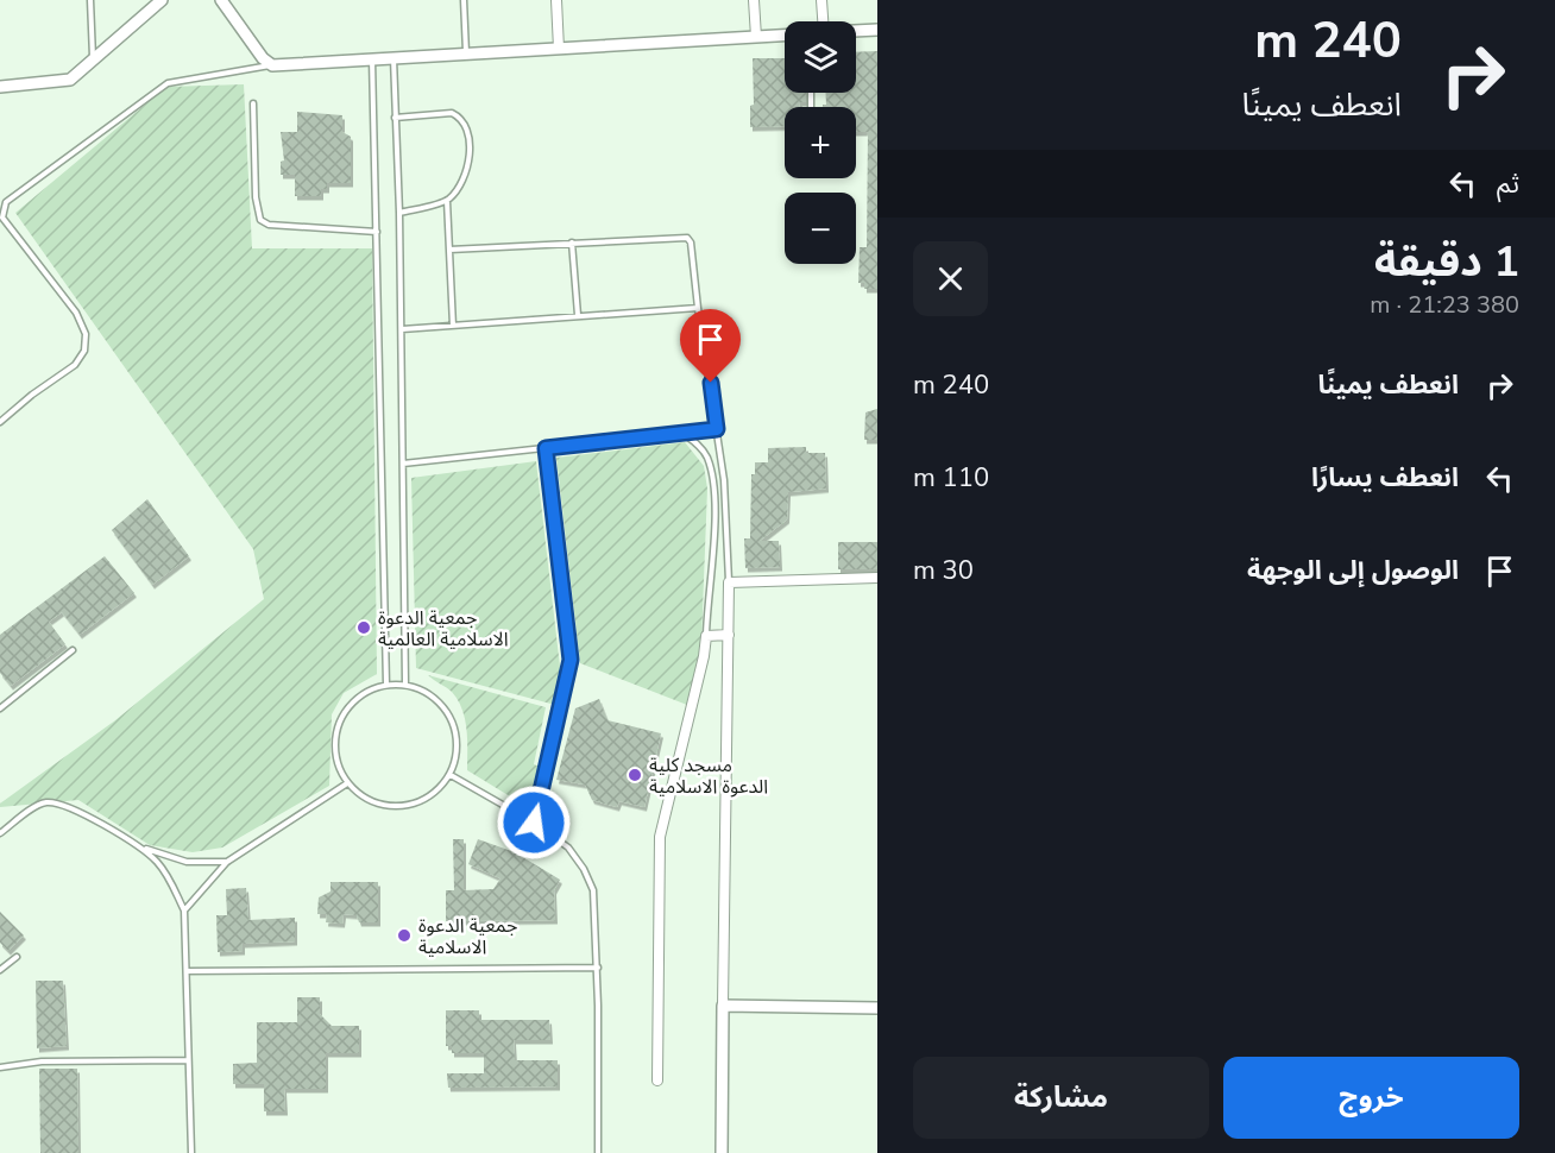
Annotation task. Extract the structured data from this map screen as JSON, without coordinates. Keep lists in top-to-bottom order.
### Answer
{
  "places": ["جمعية الدعوة الاسلامية العالمية", "مسجد كلية الدعوة الاسلامية", "جمعية الدعوة الاسلامية"],
  "page": {
    "turn": ["240 m", "انعطف يمينًا"],
    "map_buttons": ["+", "−"],
    "then": "ثم",
    "heading": ["1 دقيقة", "380 m · 21:23"],
    "list": [
      {
        "name": "انعطف يمينًا",
        "value": "240 m"
      },
      {
        "name": "انعطف يسارًا",
        "value": "110 m"
      },
      {
        "name": "الوصول إلى الوجهة",
        "value": "30 m"
      }
    ],
    "buttons": ["خروج", "مشاركة"]
  }
}
